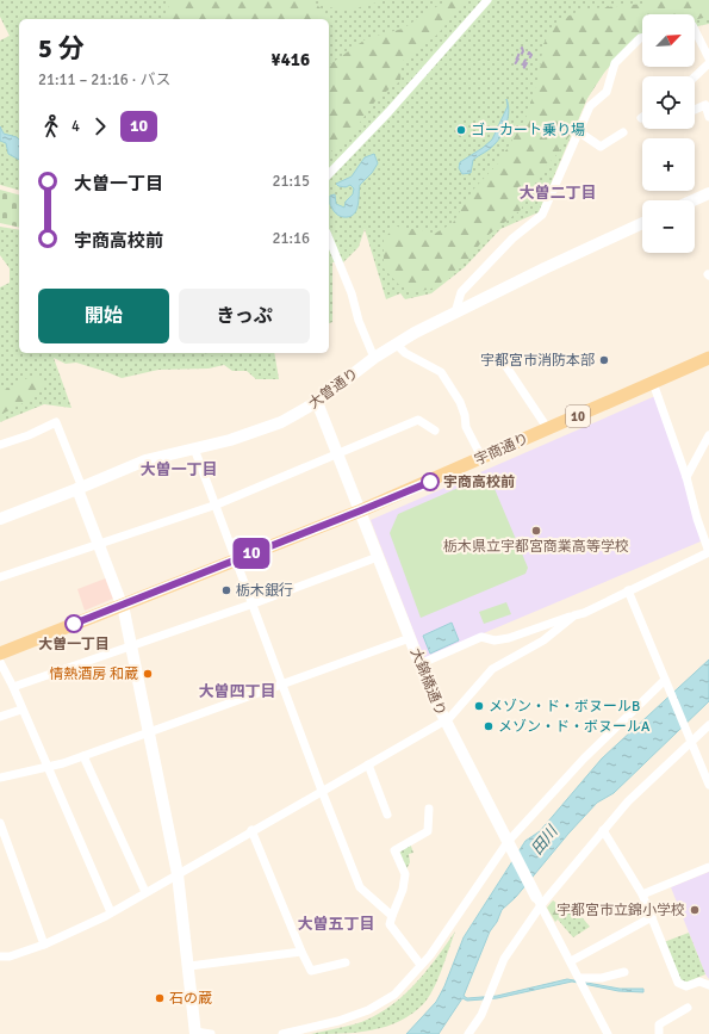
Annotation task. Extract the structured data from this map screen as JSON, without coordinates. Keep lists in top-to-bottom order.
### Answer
{
  "streets": {
    "main road": ["10", "宇商通り"],
    "street": ["大曽通り", "大錦橋通り"]
  },
  "crossings": [
    ["大曽通り", "大錦橋通り"],
    ["宇商通り", "大錦橋通り"]
  ],
  "districts": [
    "大曽二丁目",
    "大曽一丁目",
    "大曽四丁目",
    "大曽五丁目"
  ],
  "water": ["田川"],
  "places": [
    "ゴーカート乗り場",
    "宇都宮市消防本部",
    "宇商高校前",
    "栃木県立宇都宮商業高等学校",
    "栃木銀行",
    "大曽一丁目",
    "情熱酒房 和蔵",
    "メゾン・ド・ボヌールB",
    "メゾン・ド・ボヌールA",
    "宇都宮市立錦小学校",
    "石の蔵"
  ],
  "lines": ["bus line 10"],
  "north": "top right",
  "page": {
    "on_map": "10",
    "map_buttons": ["+", "−"],
    "heading": ["5 分", "21:11 – 21:16 · バス", "¥416"],
    "legs": ["4", "10"],
    "list": [
      {
        "name": "大曽一丁目",
        "value": "21:15"
      },
      {
        "name": "宇商高校前",
        "value": "21:16"
      }
    ],
    "buttons": ["開始", "きっぷ"]
  }
}
